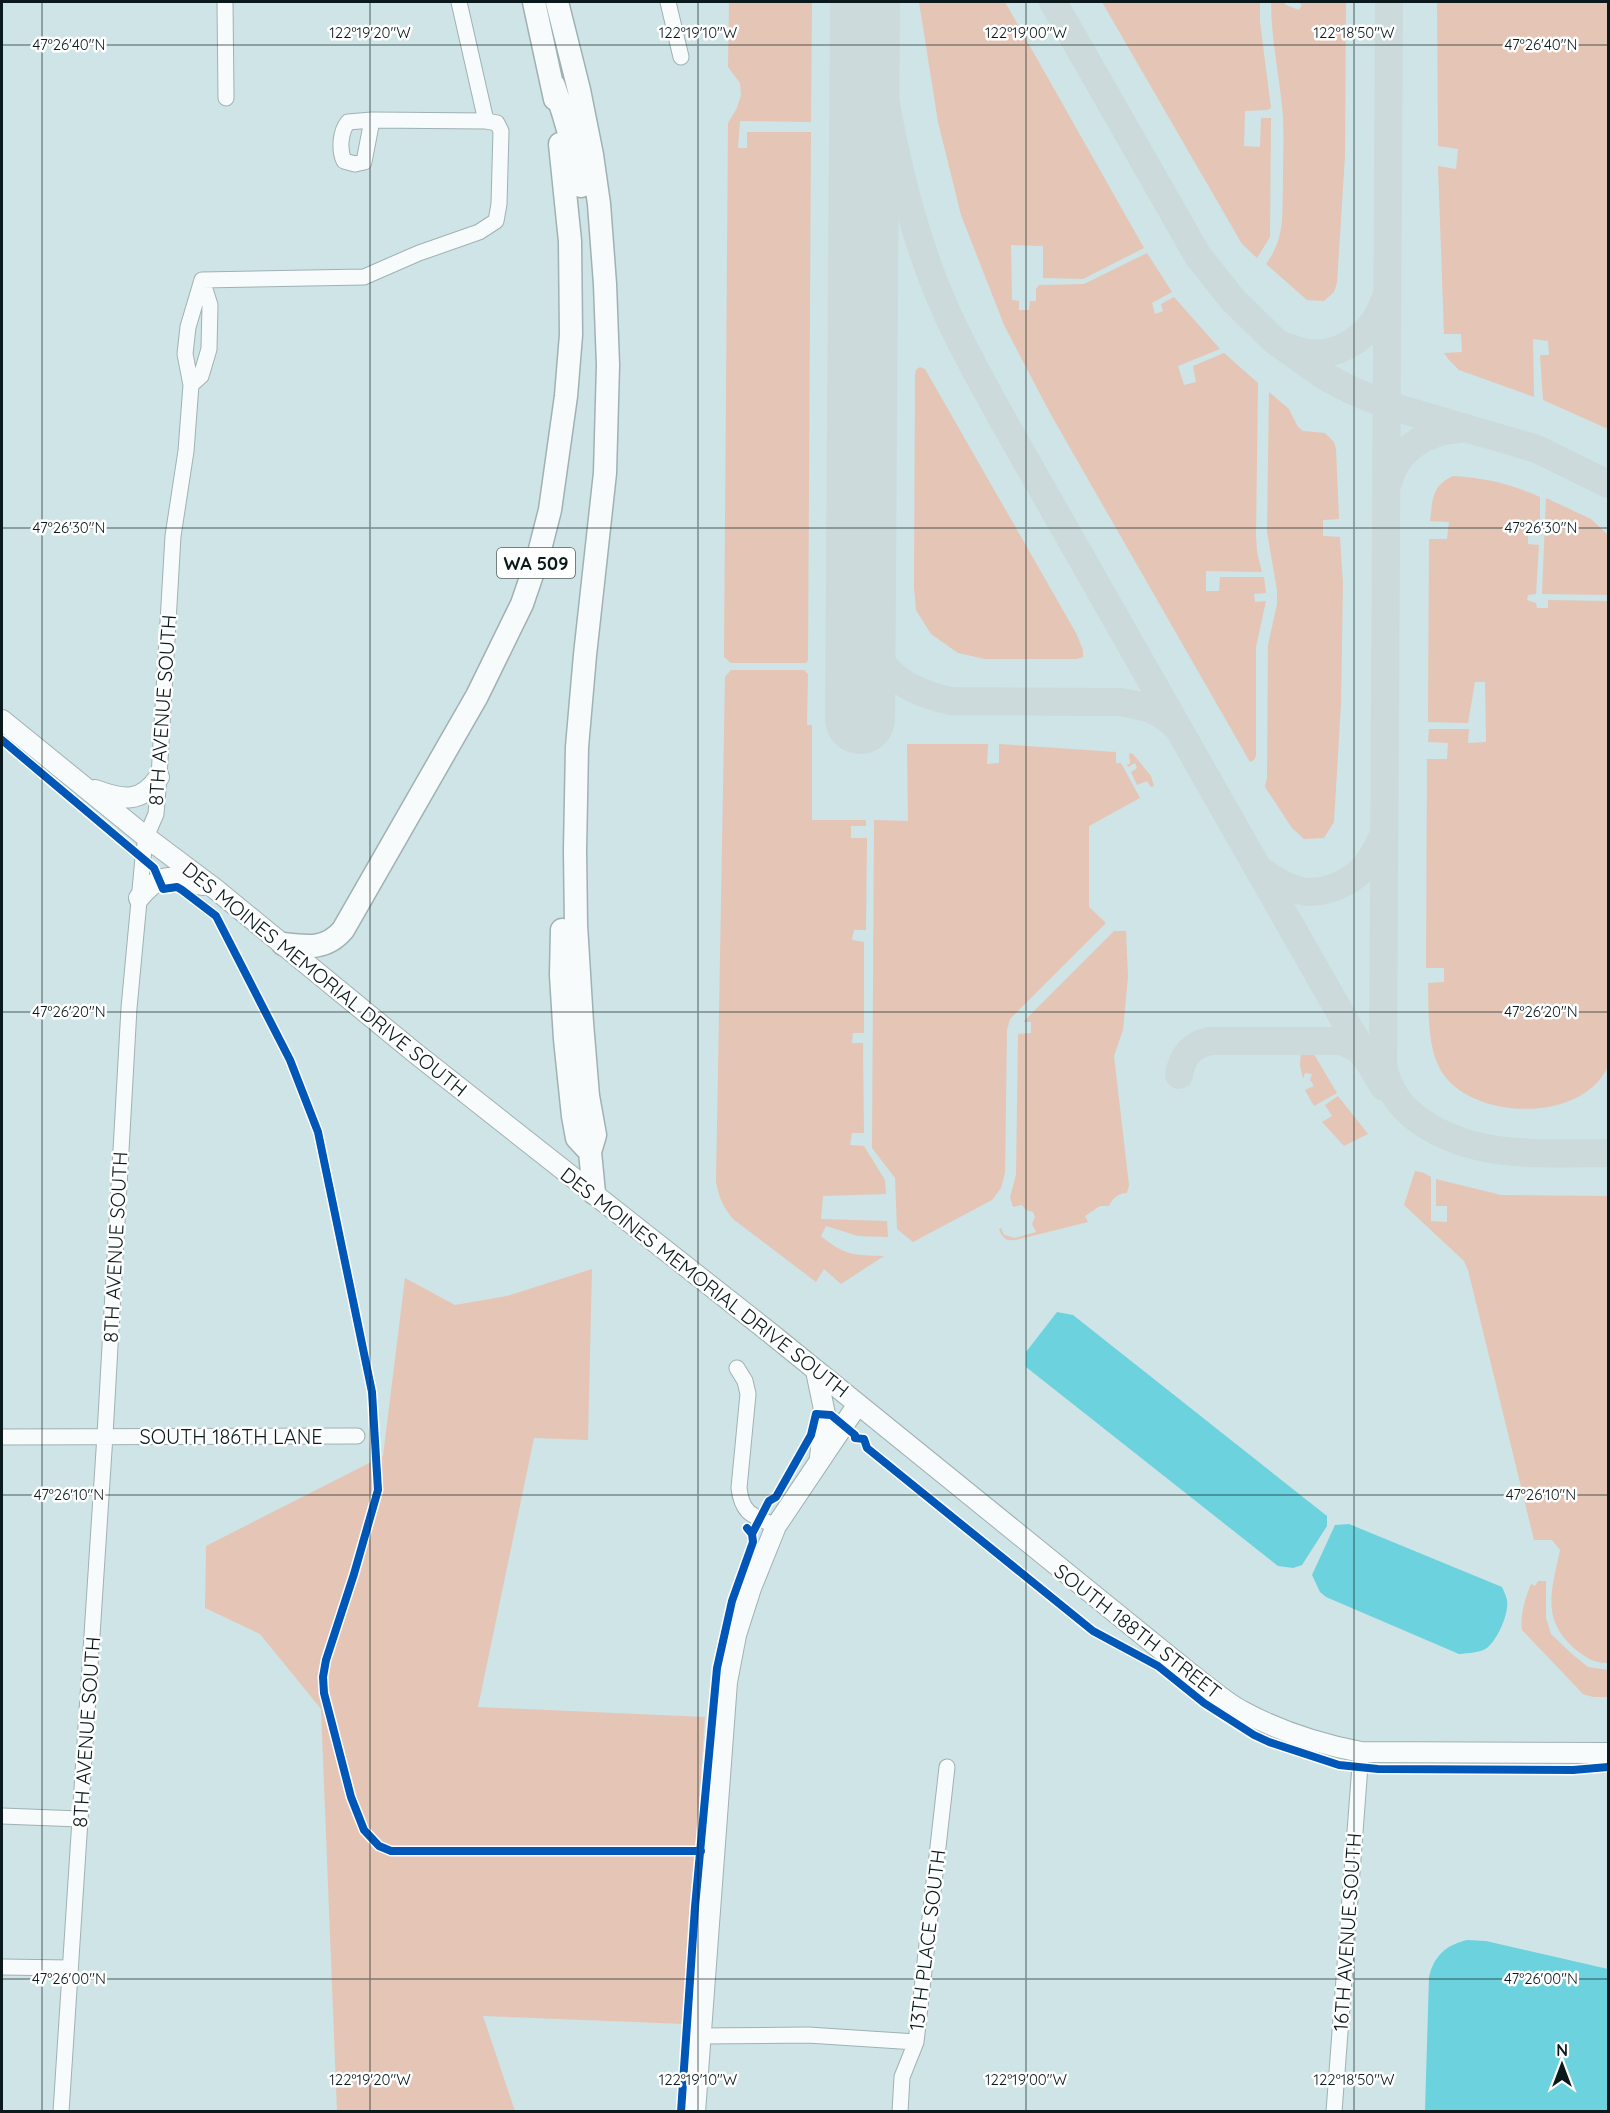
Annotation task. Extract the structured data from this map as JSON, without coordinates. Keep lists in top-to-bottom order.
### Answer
{
  "streets": {
    "highway": ["WA 509"],
    "main road": ["DES MOINES MEMORIAL DRIVE SOUTH", "SOUTH 188TH STREET"],
    "street": [
      "8TH AVENUE SOUTH",
      "SOUTH 186TH LANE",
      "16TH AVENUE SOUTH",
      "13TH PLACE SOUTH"
    ]
  },
  "crossings": [
    ["WA 509", "DES MOINES MEMORIAL DRIVE SOUTH"],
    ["8TH AVENUE SOUTH", "DES MOINES MEMORIAL DRIVE SOUTH"],
    ["8TH AVENUE SOUTH", "SOUTH 186TH LANE"],
    ["DES MOINES MEMORIAL DRIVE SOUTH", "SOUTH 188TH STREET"],
    ["SOUTH 188TH STREET", "16TH AVENUE SOUTH"]
  ],
  "north": "top",
  "coordinates": [
    "122°19'20\"W",
    "122°19'10\"W",
    "122°19'00\"W",
    "122°18'50\"W",
    "47°26'40\"N",
    "47°26'30\"N",
    "47°26'20\"N",
    "47°26'10\"N",
    "47°26'00\"N"
  ]
}
